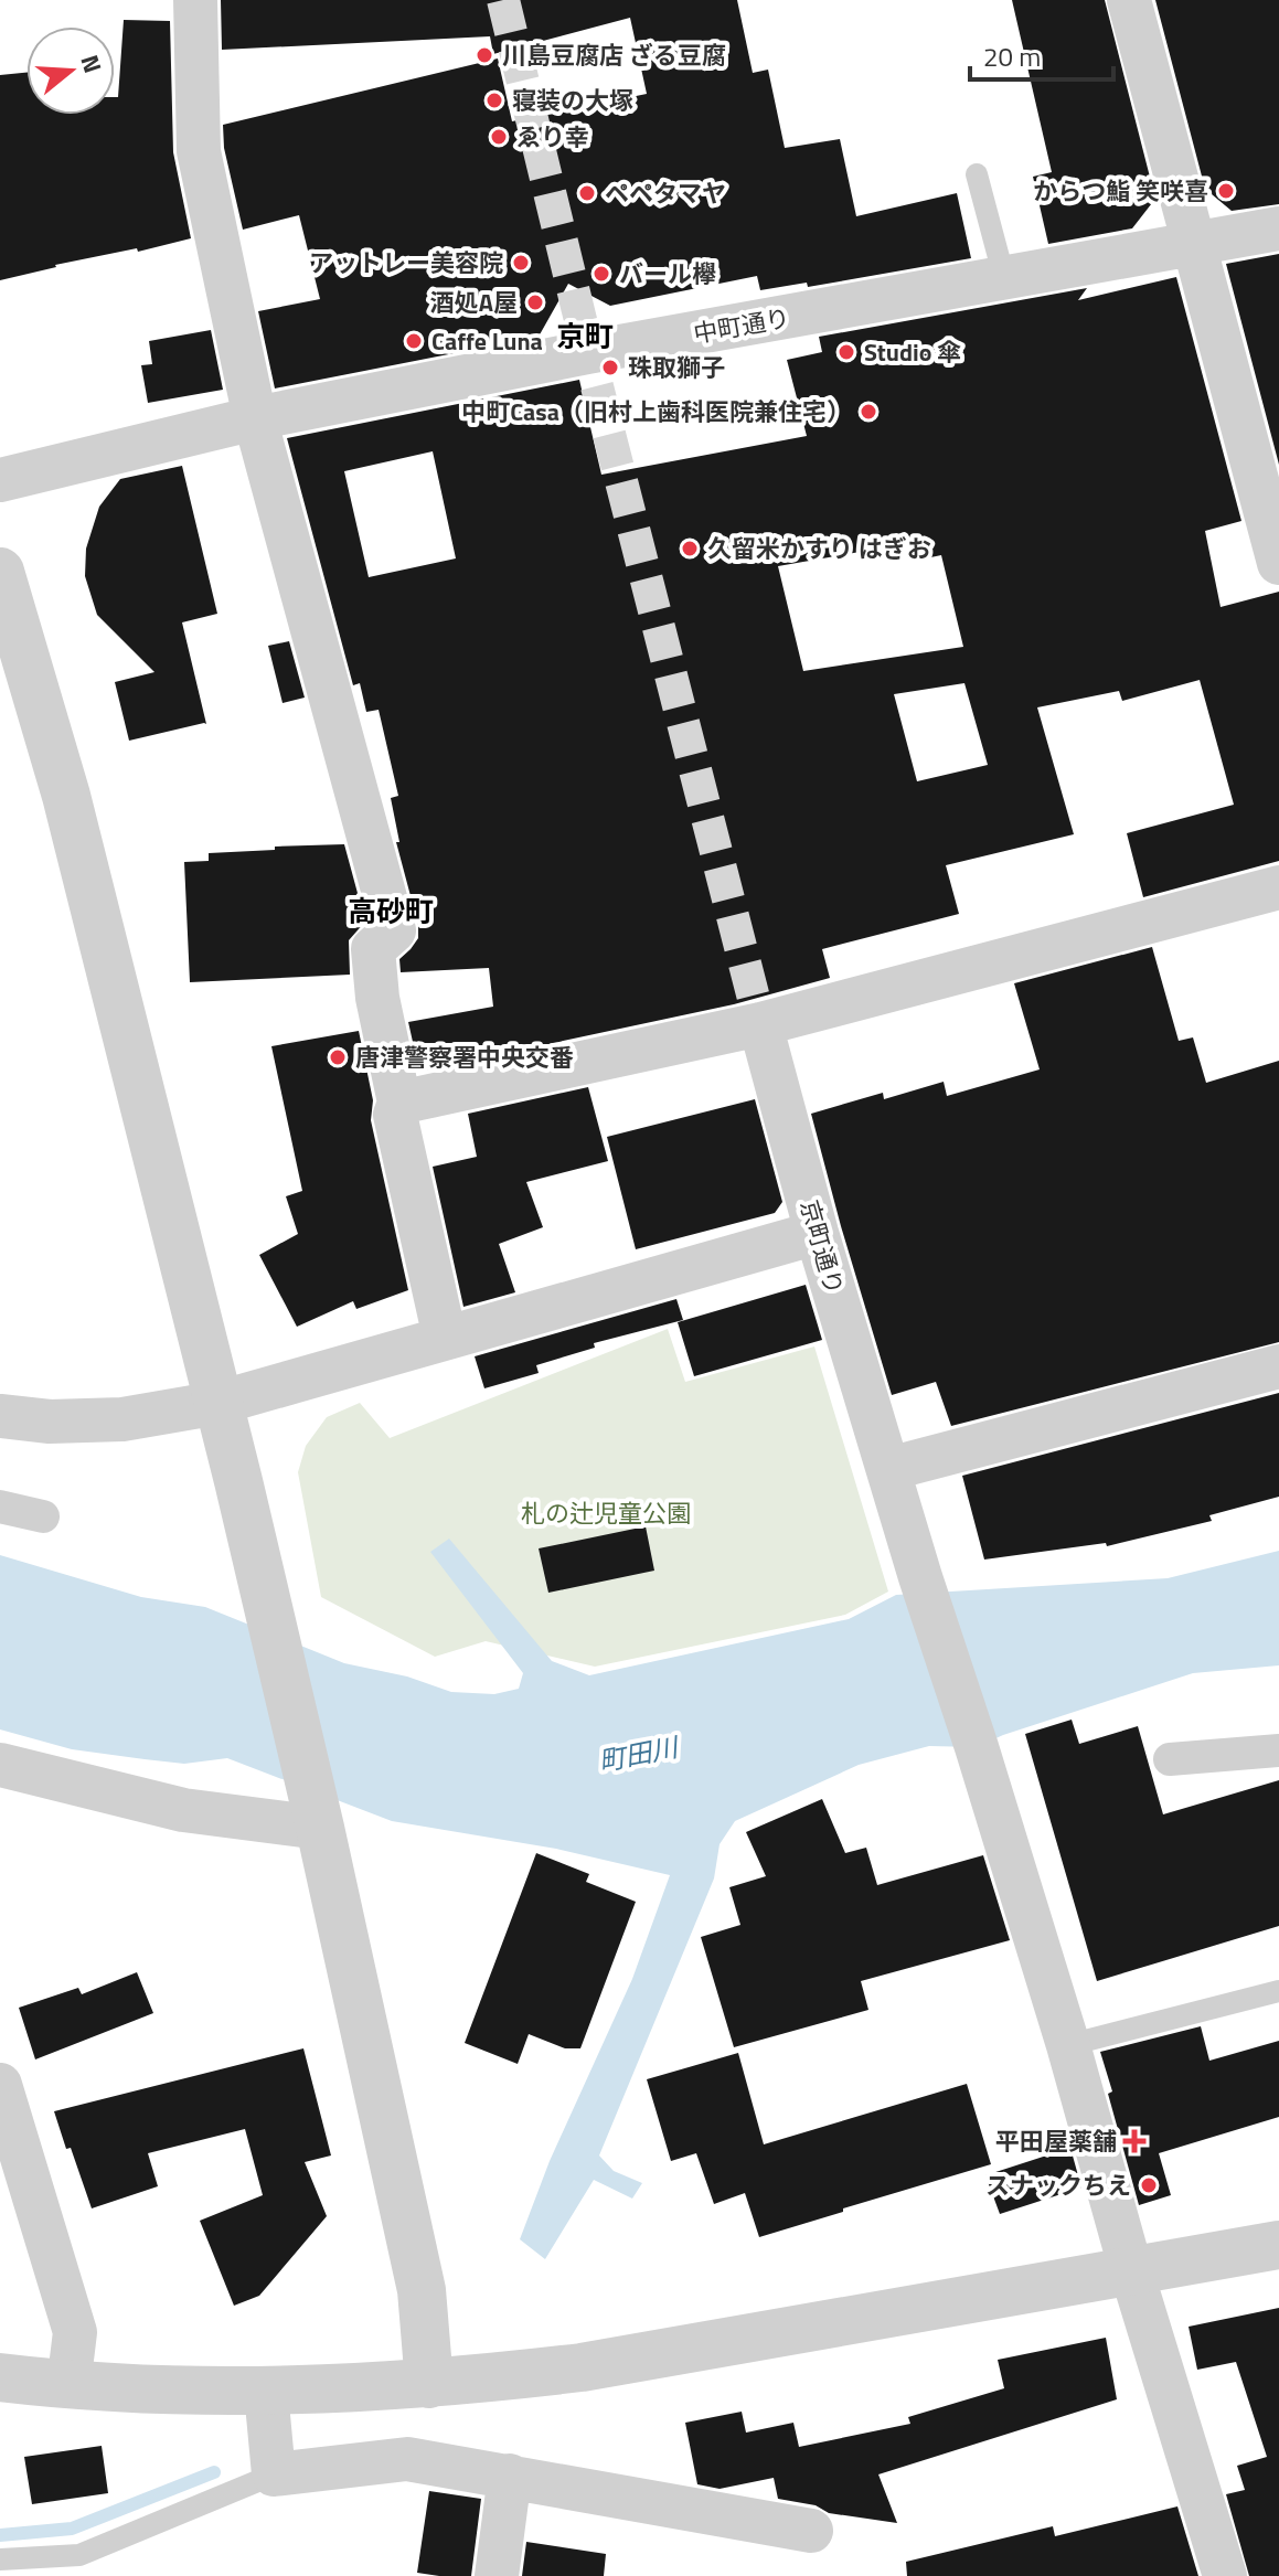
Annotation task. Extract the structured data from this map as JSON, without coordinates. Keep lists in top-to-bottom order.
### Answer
{
  "streets": {
    "street": ["中町通り", "京町通り"]
  },
  "districts": ["京町", "高砂町"],
  "water": ["町田川"],
  "parks": ["札の辻児童公園"],
  "places": {
    "other": [
      "川島豆腐店 ざる豆腐",
      "寝装の大塚",
      "ゑり幸",
      "からつ鮨 笑咲喜",
      "ペペタマヤ",
      "アットレー美容院",
      "バール欅",
      "酒処A屋",
      "Caffe Luna",
      "Studio 傘",
      "珠取獅子",
      "中町Casa（旧村上歯科医院兼住宅）",
      "久留米かすり はぎお",
      "唐津警察署中央交番",
      "スナックちえ"
    ],
    "health": ["平田屋薬舗"]
  },
  "scale_bar": "20 m",
  "north": "right"
}
